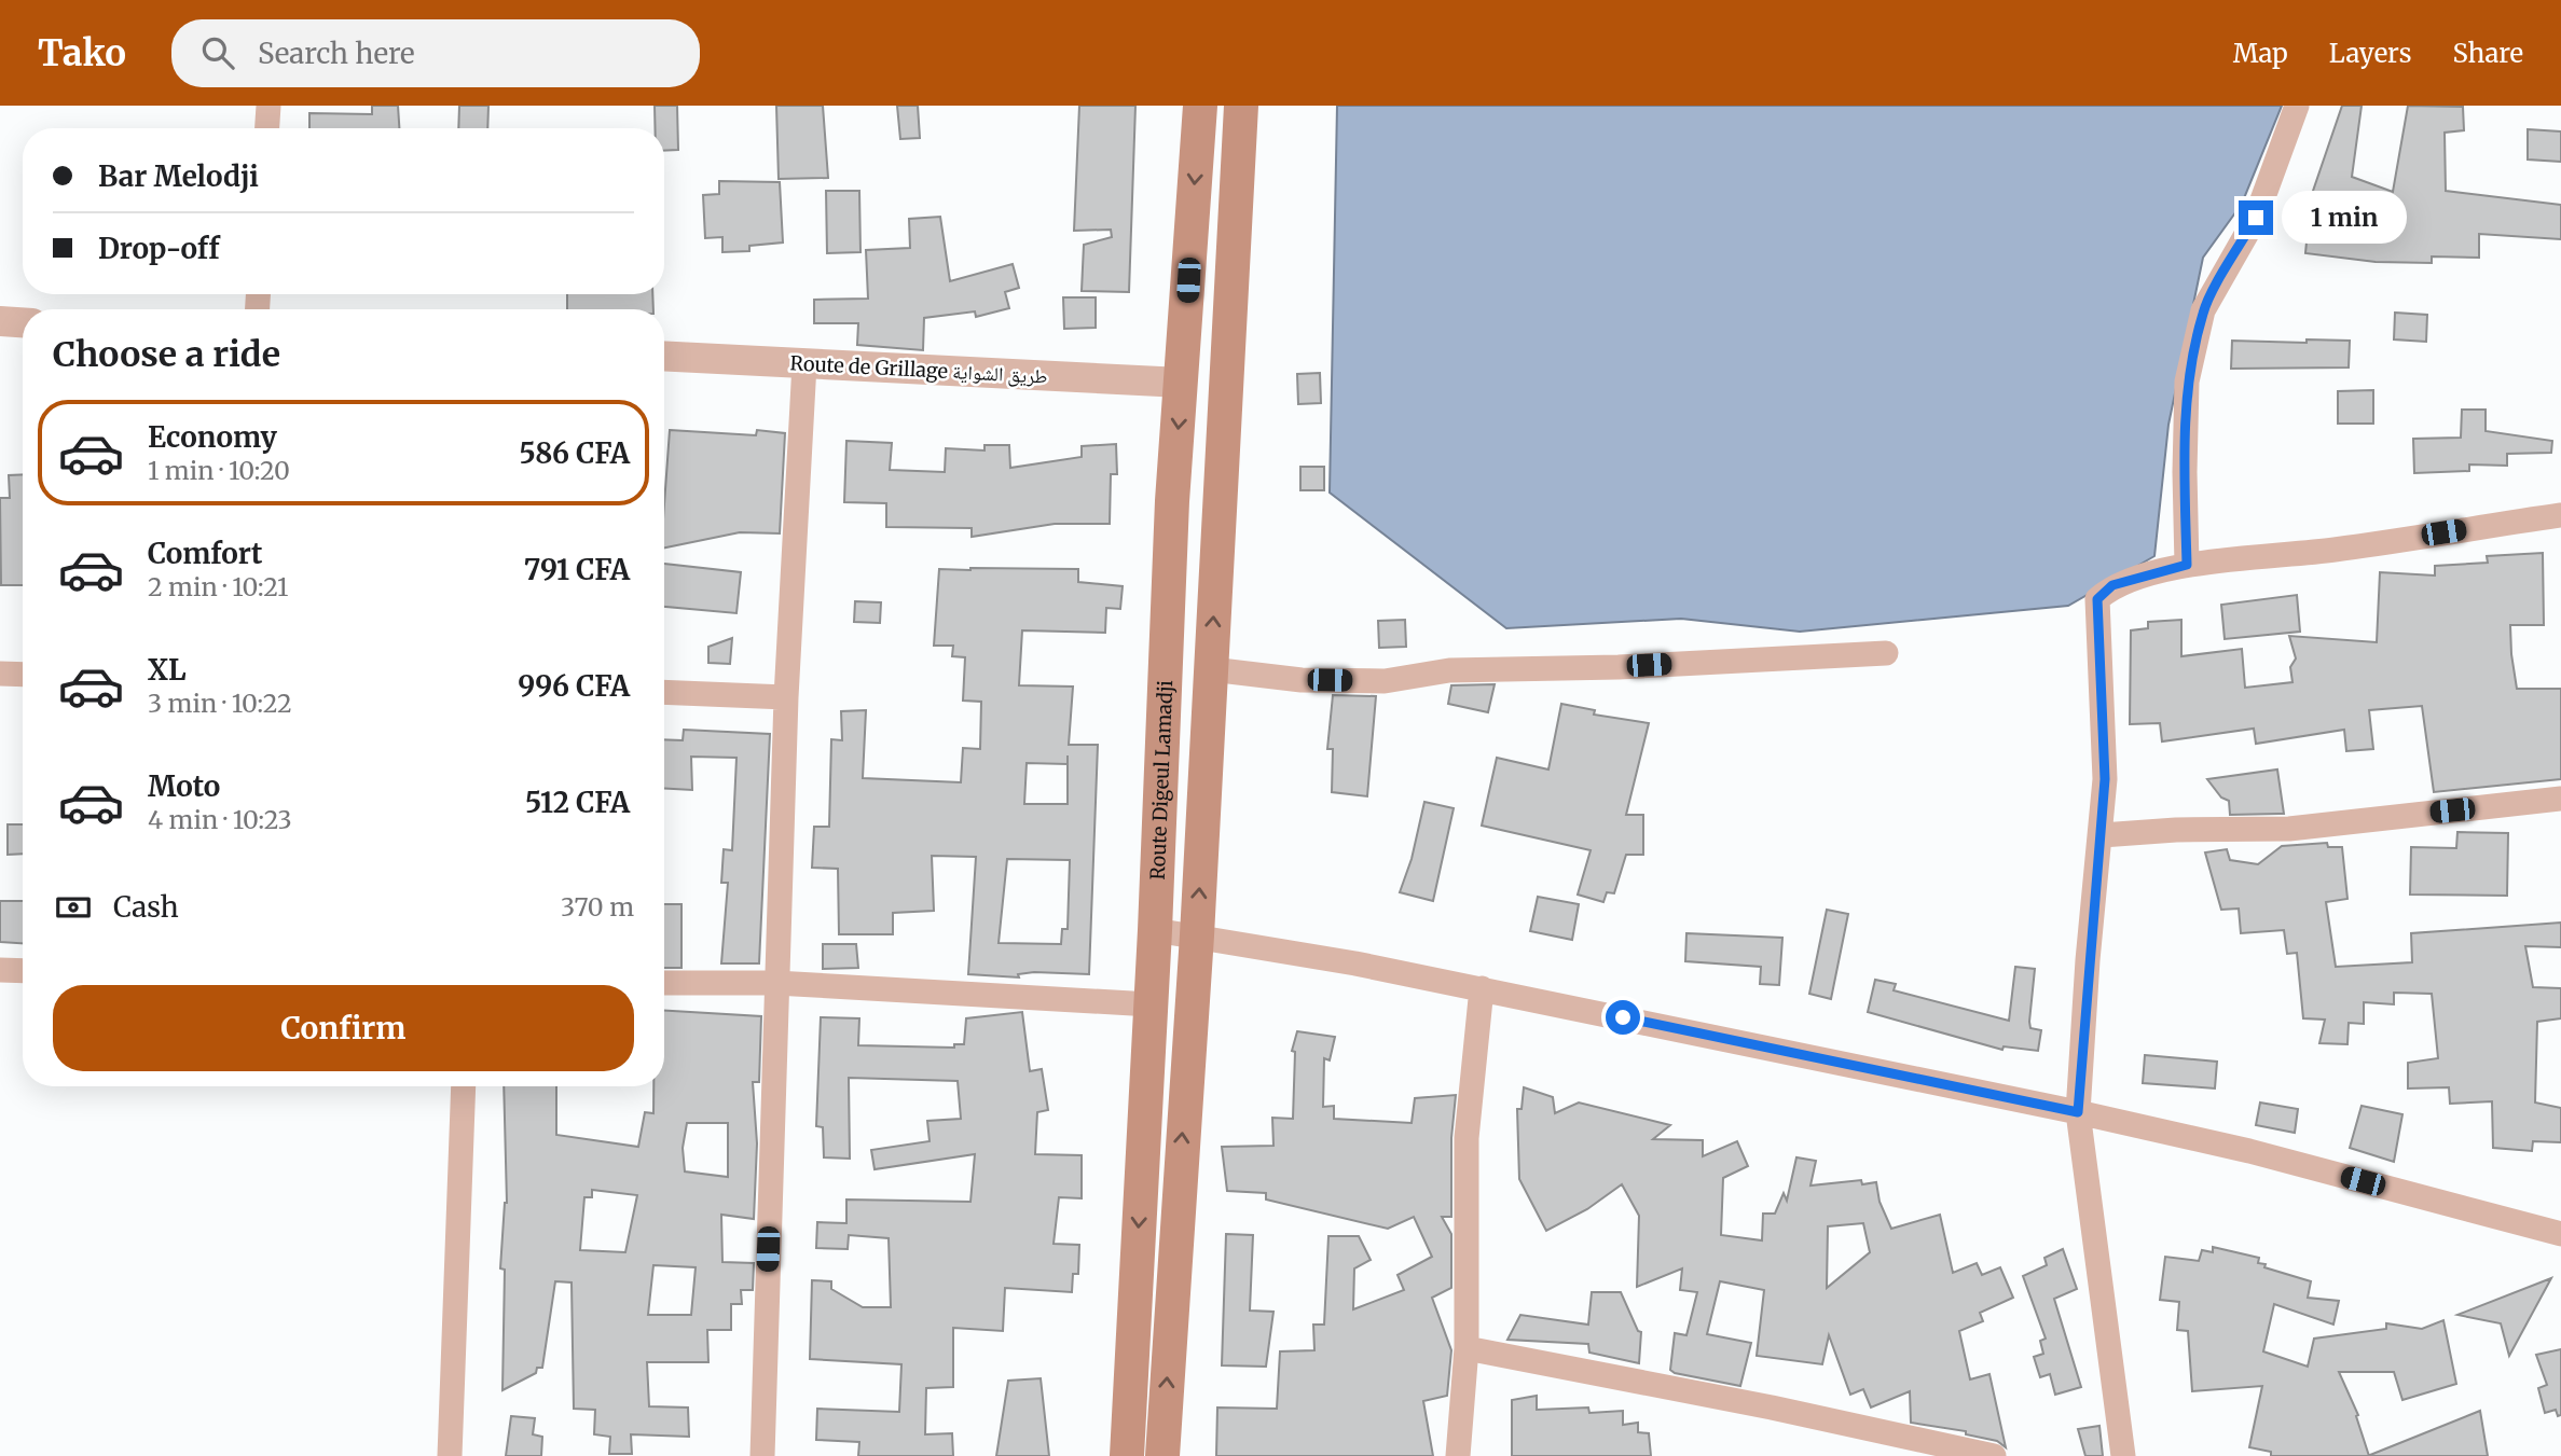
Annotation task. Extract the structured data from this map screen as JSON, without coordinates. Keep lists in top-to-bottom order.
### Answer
{
  "streets": {
    "main road": ["Route Digeul Lamadji"],
    "street": ["Route de Grillage طريق الشواية"]
  },
  "crossings": [
    ["Route de Grillage طريق الشواية", "Route Digeul Lamadji"]
  ],
  "page": {
    "header": "Tako",
    "search": "Search here",
    "nav": ["Map", "Layers", "Share"],
    "banner": ["Bar Melodji", "Drop-off"],
    "bubble": "1 min",
    "heading": "Choose a ride",
    "list": [
      {
        "name": "Economy",
        "note": "1 min · 10:20",
        "value": "586 CFA"
      },
      {
        "name": "Comfort",
        "note": "2 min · 10:21",
        "value": "791 CFA"
      },
      {
        "name": "XL",
        "note": "3 min · 10:22",
        "value": "996 CFA"
      },
      {
        "name": "Moto",
        "note": "4 min · 10:23",
        "value": "512 CFA"
      }
    ],
    "pay": ["Cash", "370 m"],
    "buttons": "Confirm"
  }
}
